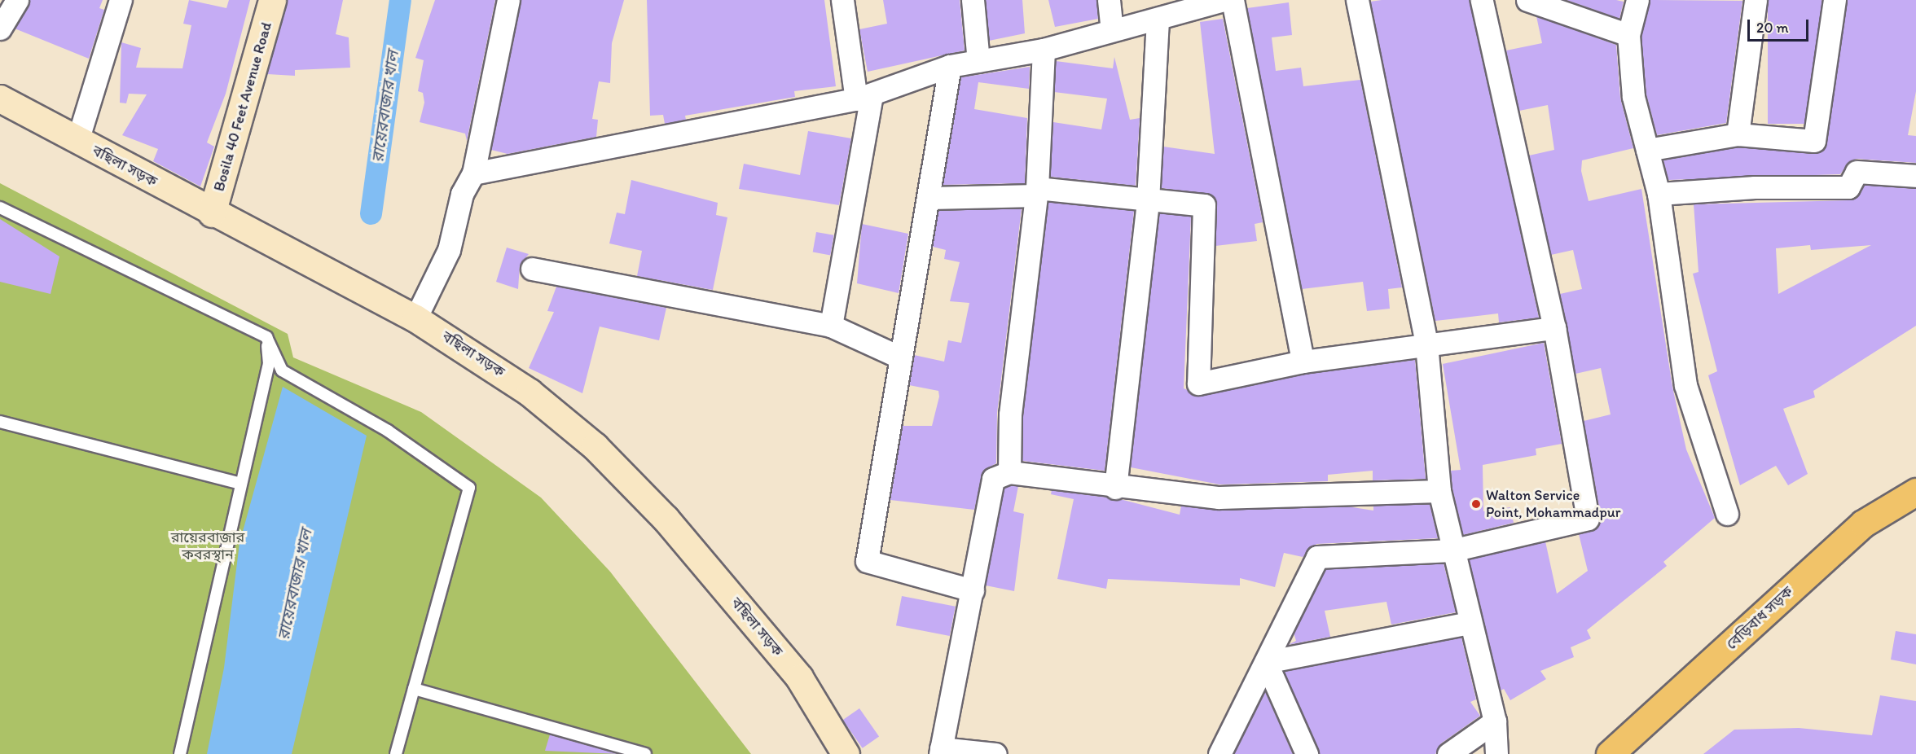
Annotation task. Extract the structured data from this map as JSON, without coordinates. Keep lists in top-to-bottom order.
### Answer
{
  "streets": {
    "highway": ["বেড়িবাধ সড়ক"],
    "main road": ["Bosila 40 Feet Avenue Road", "বছিলা সড়ক"]
  },
  "crossings": [
    ["Bosila 40 Feet Avenue Road", "বছিলা সড়ক"]
  ],
  "water": ["রায়েরবাজার খাল"],
  "parks": ["রায়েরবাজার কবরস্থান"],
  "places": ["Walton Service Point, Mohammadpur"],
  "scale_bar": "20 m"
}
